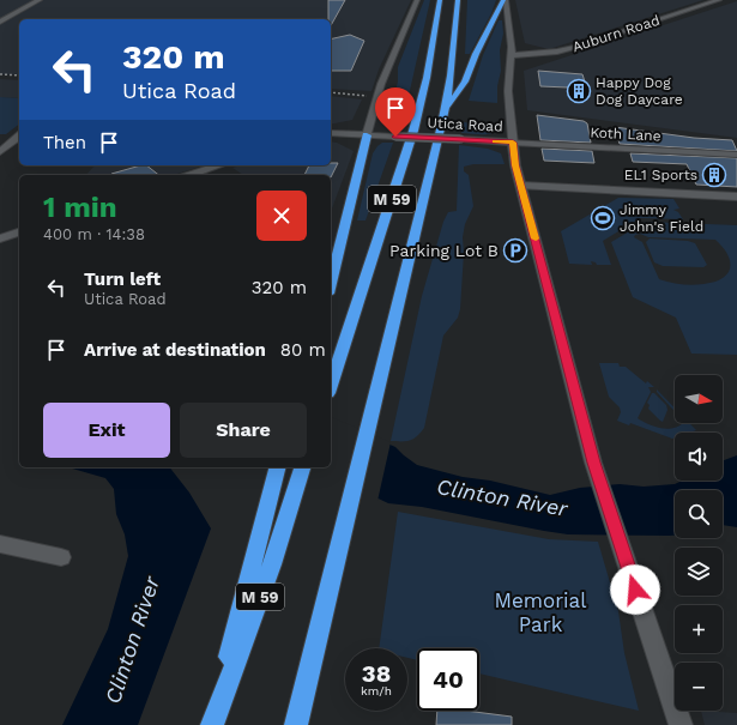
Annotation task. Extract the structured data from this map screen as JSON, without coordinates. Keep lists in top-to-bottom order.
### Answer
{
  "streets": {
    "highway": ["M 59"],
    "street": ["Auburn Road", "Utica Road", "Koth Lane"]
  },
  "crossings": [
    ["Utica Road", "Koth Lane"]
  ],
  "water": ["Clinton River"],
  "parks": ["Memorial Park"],
  "places": {
    "building": ["Happy Dog Dog Daycare", "EL1 Sports"],
    "sports": ["Jimmy John's Field"],
    "parking": ["Parking Lot B"]
  },
  "north": "right",
  "page": {
    "turn": ["320 m", "Utica Road"],
    "then": "Then",
    "heading": ["1 min", "400 m · 14:38"],
    "list": [
      {
        "name": "Turn left",
        "note": "Utica Road",
        "value": "320 m"
      },
      {
        "name": "Arrive at destination",
        "value": "80 m"
      }
    ],
    "map_buttons": ["+", "−"],
    "buttons": ["Exit", "Share"],
    "speed": "38 km/h",
    "limit": "40"
  }
}
